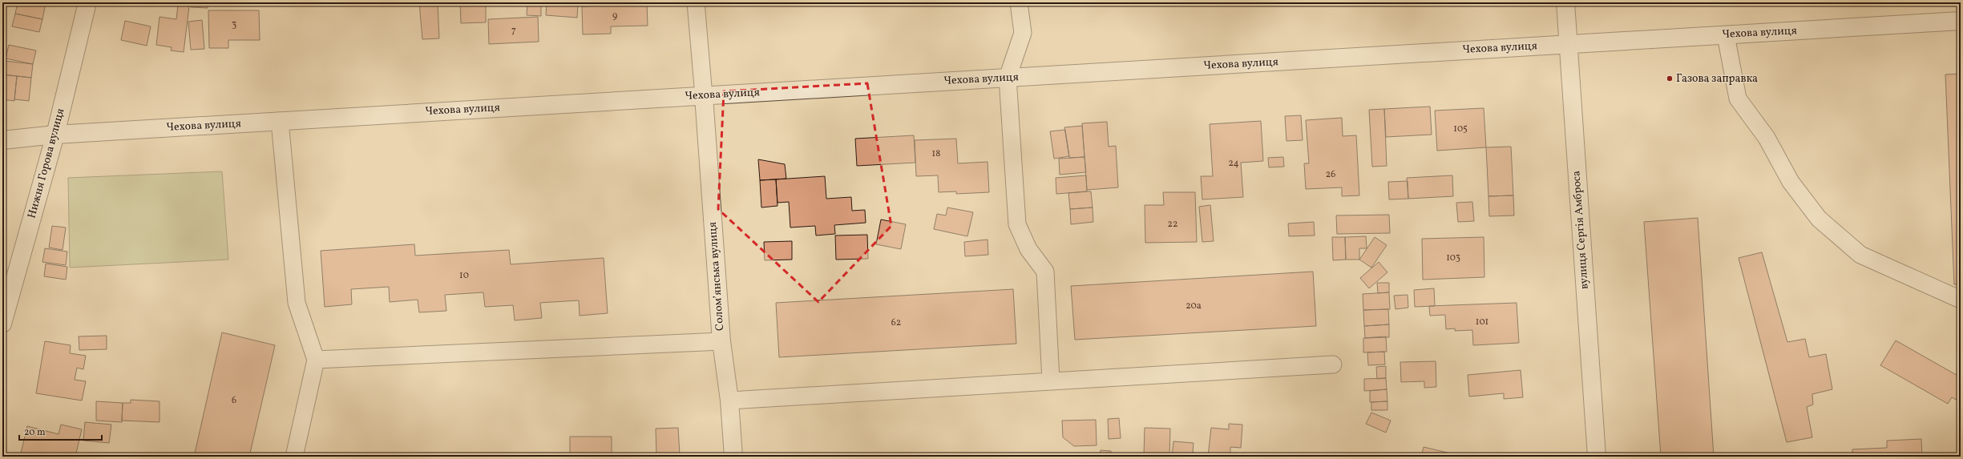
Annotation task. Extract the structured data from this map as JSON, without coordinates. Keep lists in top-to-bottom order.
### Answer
{
  "streets": {
    "street": [
      "Чехова вулиця",
      "Нижня Горова вулиця",
      "вулиця Сергія Амброса",
      "Соломʼянська вулиця"
    ]
  },
  "crossings": [
    ["Чехова вулиця", "Нижня Горова вулиця"],
    ["Чехова вулиця", "вулиця Сергія Амброса"],
    ["Чехова вулиця", "Соломʼянська вулиця"]
  ],
  "places": ["Газова заправка"],
  "house_numbers": [
    "9",
    "3",
    "7",
    "105",
    "18",
    "24",
    "26",
    "22",
    "103",
    "10",
    "20а",
    "101",
    "62",
    "6"
  ],
  "scale_bar": "20 m"
}
